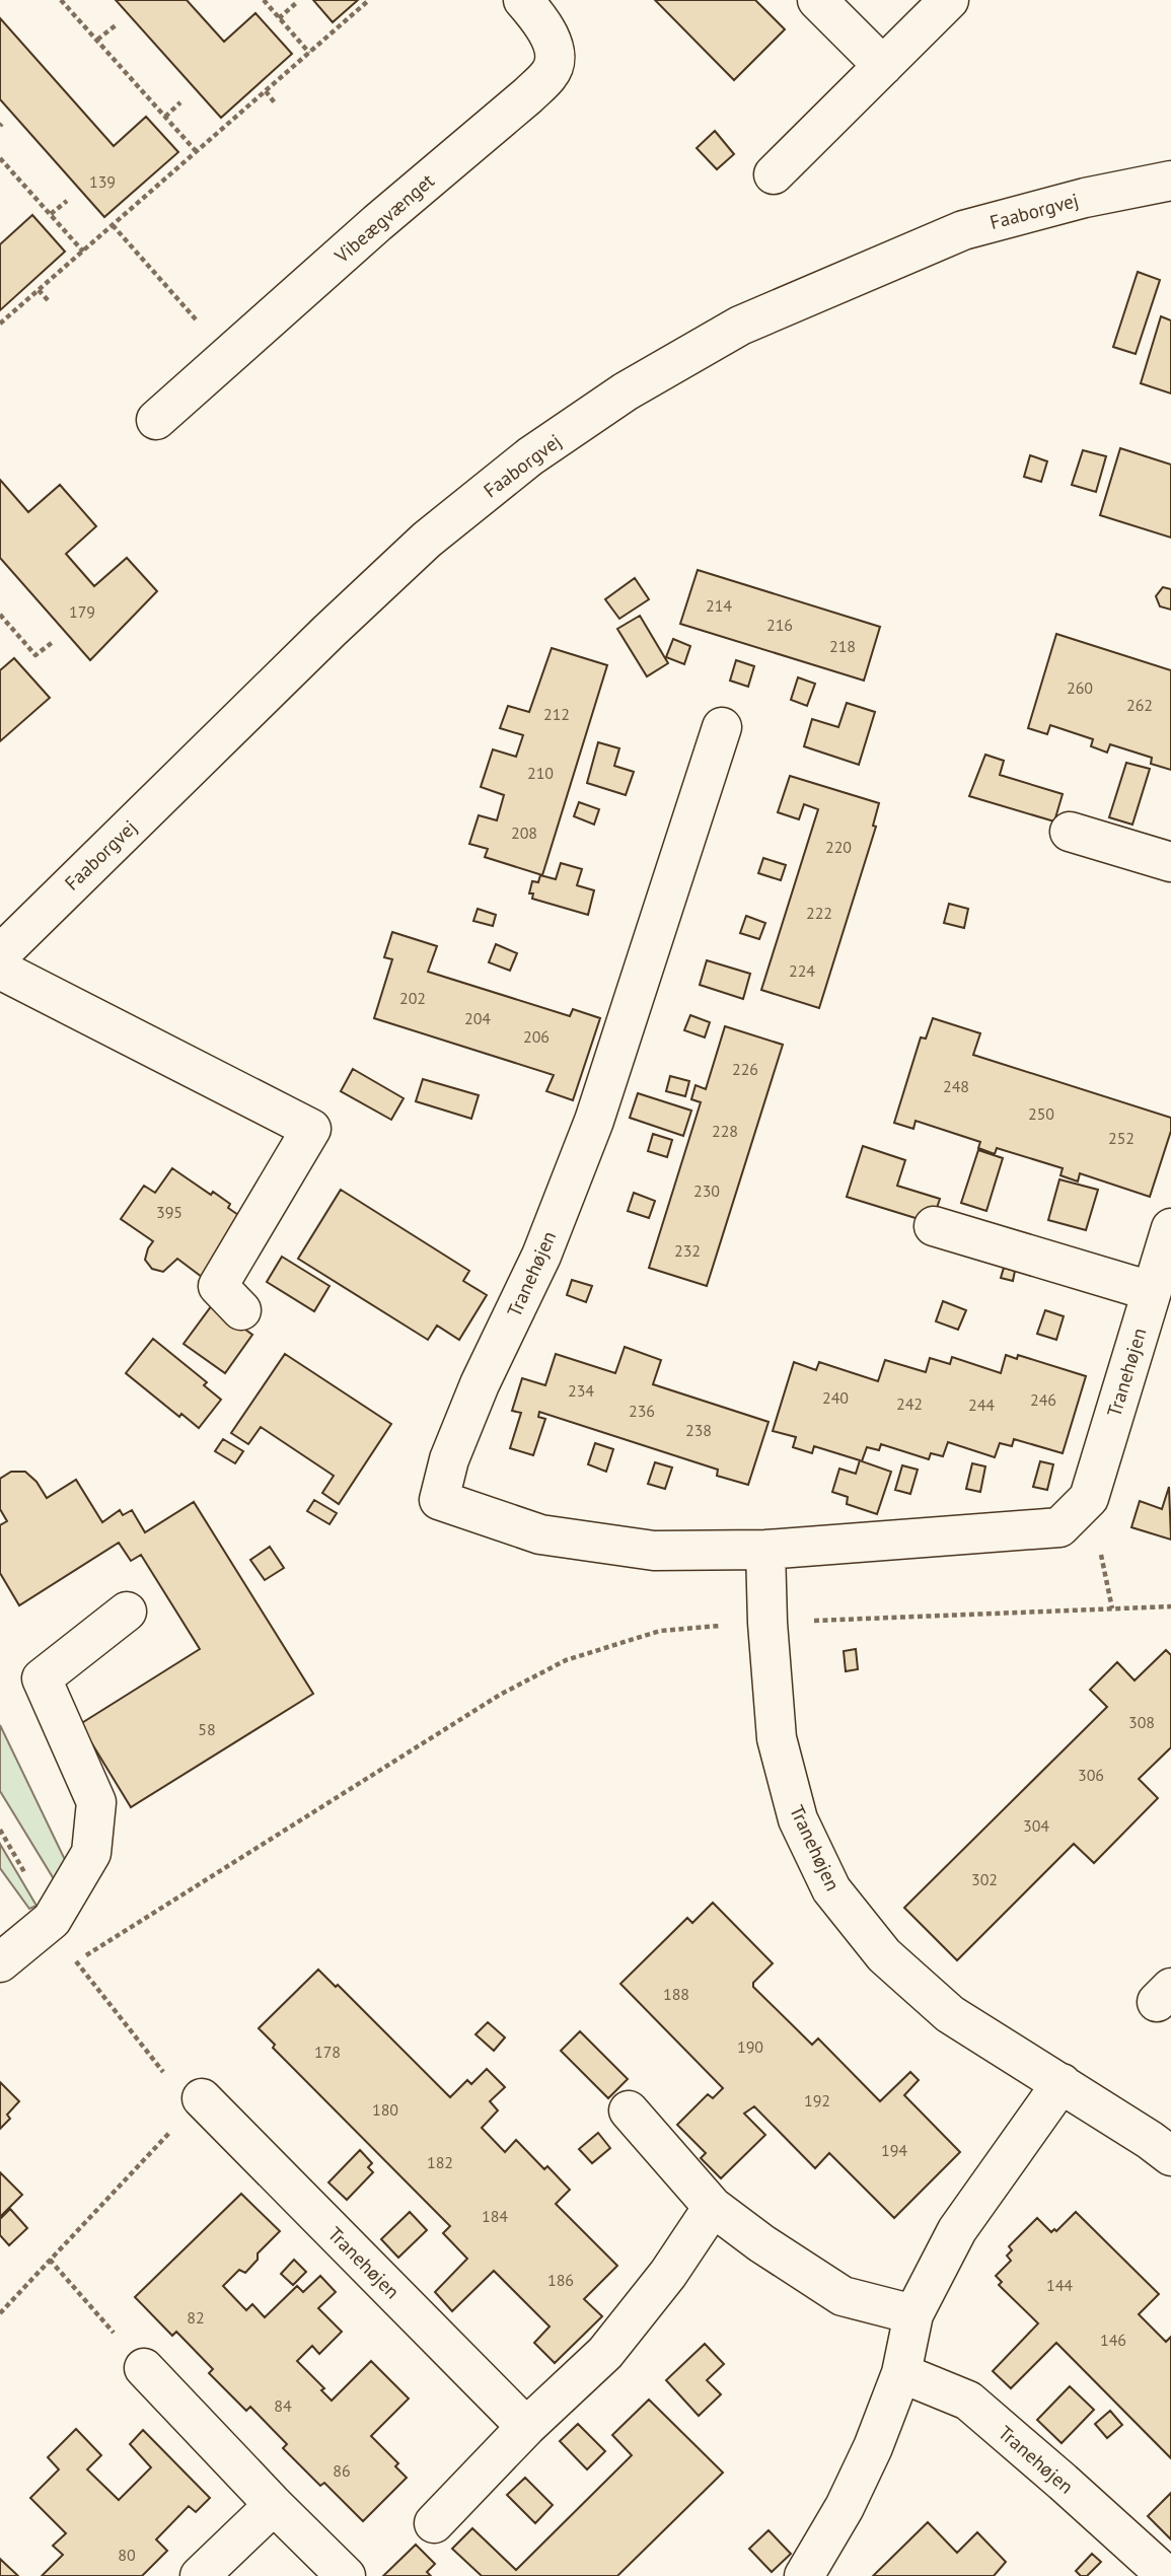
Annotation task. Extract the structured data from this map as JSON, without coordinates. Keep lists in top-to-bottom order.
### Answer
{
  "streets": {
    "street": ["Faaborgvej", "Vibeægvænget", "Tranehøjen"]
  },
  "house_numbers": [
    "139",
    "214",
    "179",
    "216",
    "218",
    "260",
    "262",
    "212",
    "210",
    "208",
    "220",
    "222",
    "224",
    "202",
    "204",
    "206",
    "226",
    "248",
    "250",
    "228",
    "252",
    "230",
    "395",
    "232",
    "234",
    "240",
    "246",
    "242",
    "244",
    "236",
    "238",
    "308",
    "58",
    "306",
    "304",
    "302",
    "188",
    "190",
    "178",
    "192",
    "180",
    "194",
    "182",
    "184",
    "186",
    "144",
    "82",
    "146",
    "84",
    "86",
    "80"
  ]
}
